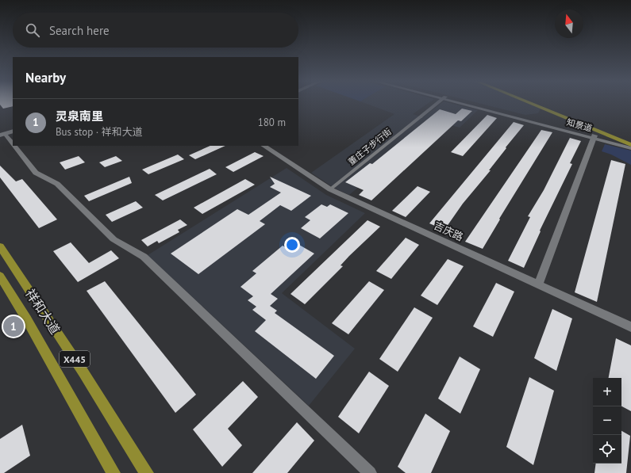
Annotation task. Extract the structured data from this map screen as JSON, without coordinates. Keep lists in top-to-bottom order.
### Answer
{
  "streets": {
    "main road": ["祥和大道", "X445"],
    "street": ["知景道", "董庄子步行街", "吉庆路"]
  },
  "crossings": [
    ["董庄子步行街", "吉庆路"]
  ],
  "north": "top",
  "page": {
    "search": "Search here",
    "heading": "Nearby",
    "list": [
      {
        "mark": "1",
        "name": "灵泉南里",
        "note": "Bus stop · 祥和大道",
        "value": "180 m"
      }
    ],
    "pins": "1",
    "map_buttons": ["+", "−"]
  }
}
